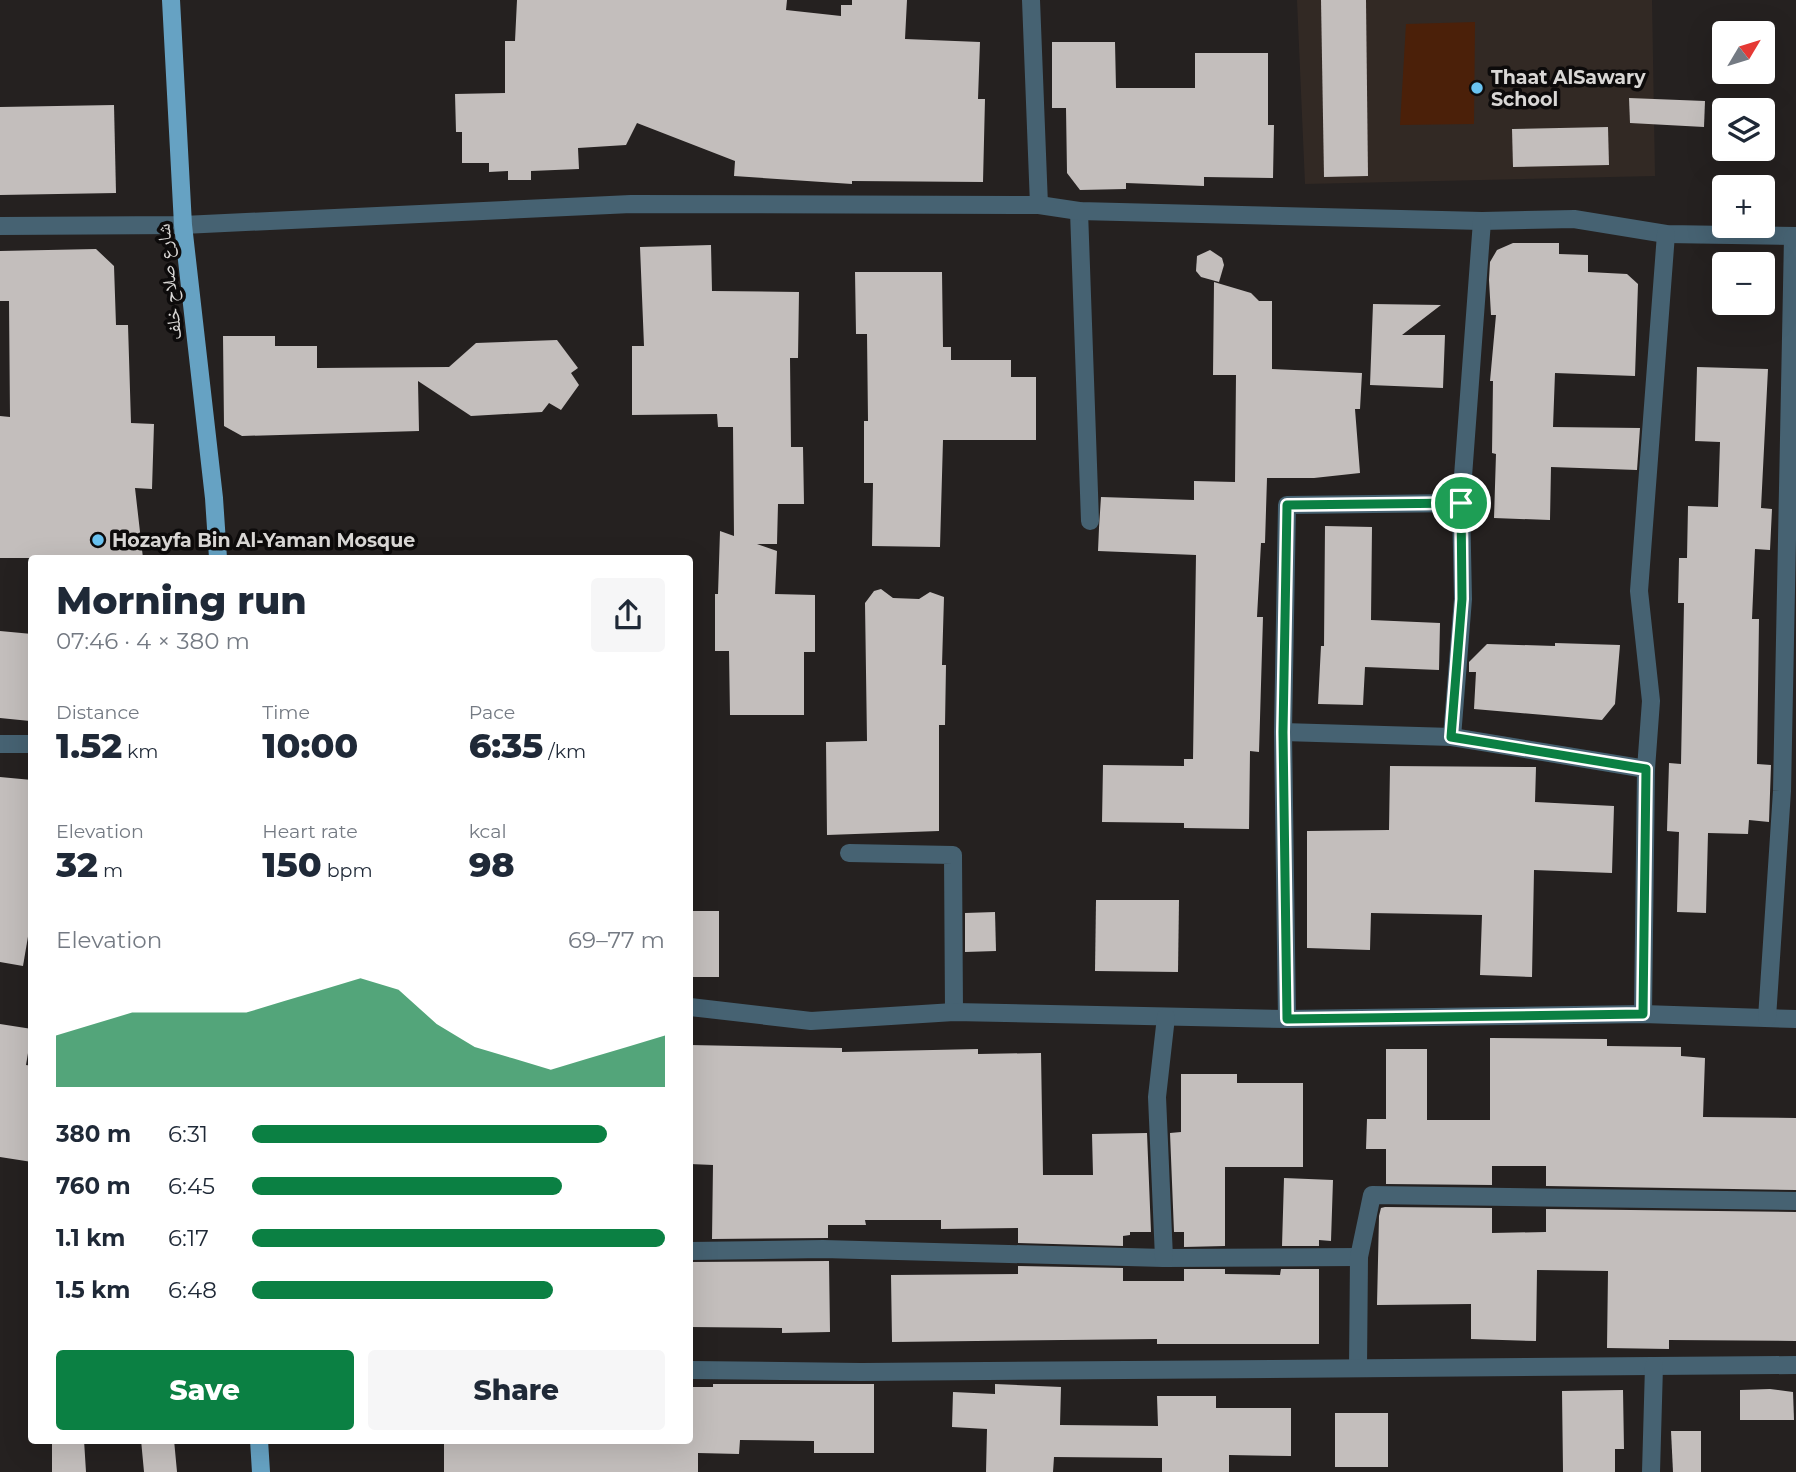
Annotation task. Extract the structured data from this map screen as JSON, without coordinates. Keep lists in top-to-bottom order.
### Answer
{
  "streets": {
    "main road": ["شارع صلاح خلف"]
  },
  "places": ["Thaat AlSawary School", "Hozayfa Bin Al-Yaman Mosque"],
  "north": "top right",
  "page": {
    "map_buttons": ["+", "−"],
    "heading": ["Morning run", "07:46 · 4 × 380 m"],
    "stats": [
      ["Distance", "1.52 km"],
      ["Time", "10:00"],
      ["Pace", "6:35 /km"],
      ["Elevation", "32 m"],
      ["Heart rate", "150 bpm"],
      ["kcal", "98"]
    ],
    "chart": ["Elevation", "69–77 m"],
    "list": [
      {
        "name": "380 m",
        "note": "6:31"
      },
      {
        "name": "760 m",
        "note": "6:45"
      },
      {
        "name": "1.1 km",
        "note": "6:17"
      },
      {
        "name": "1.5 km",
        "note": "6:48"
      }
    ],
    "buttons": ["Save", "Share"]
  }
}
